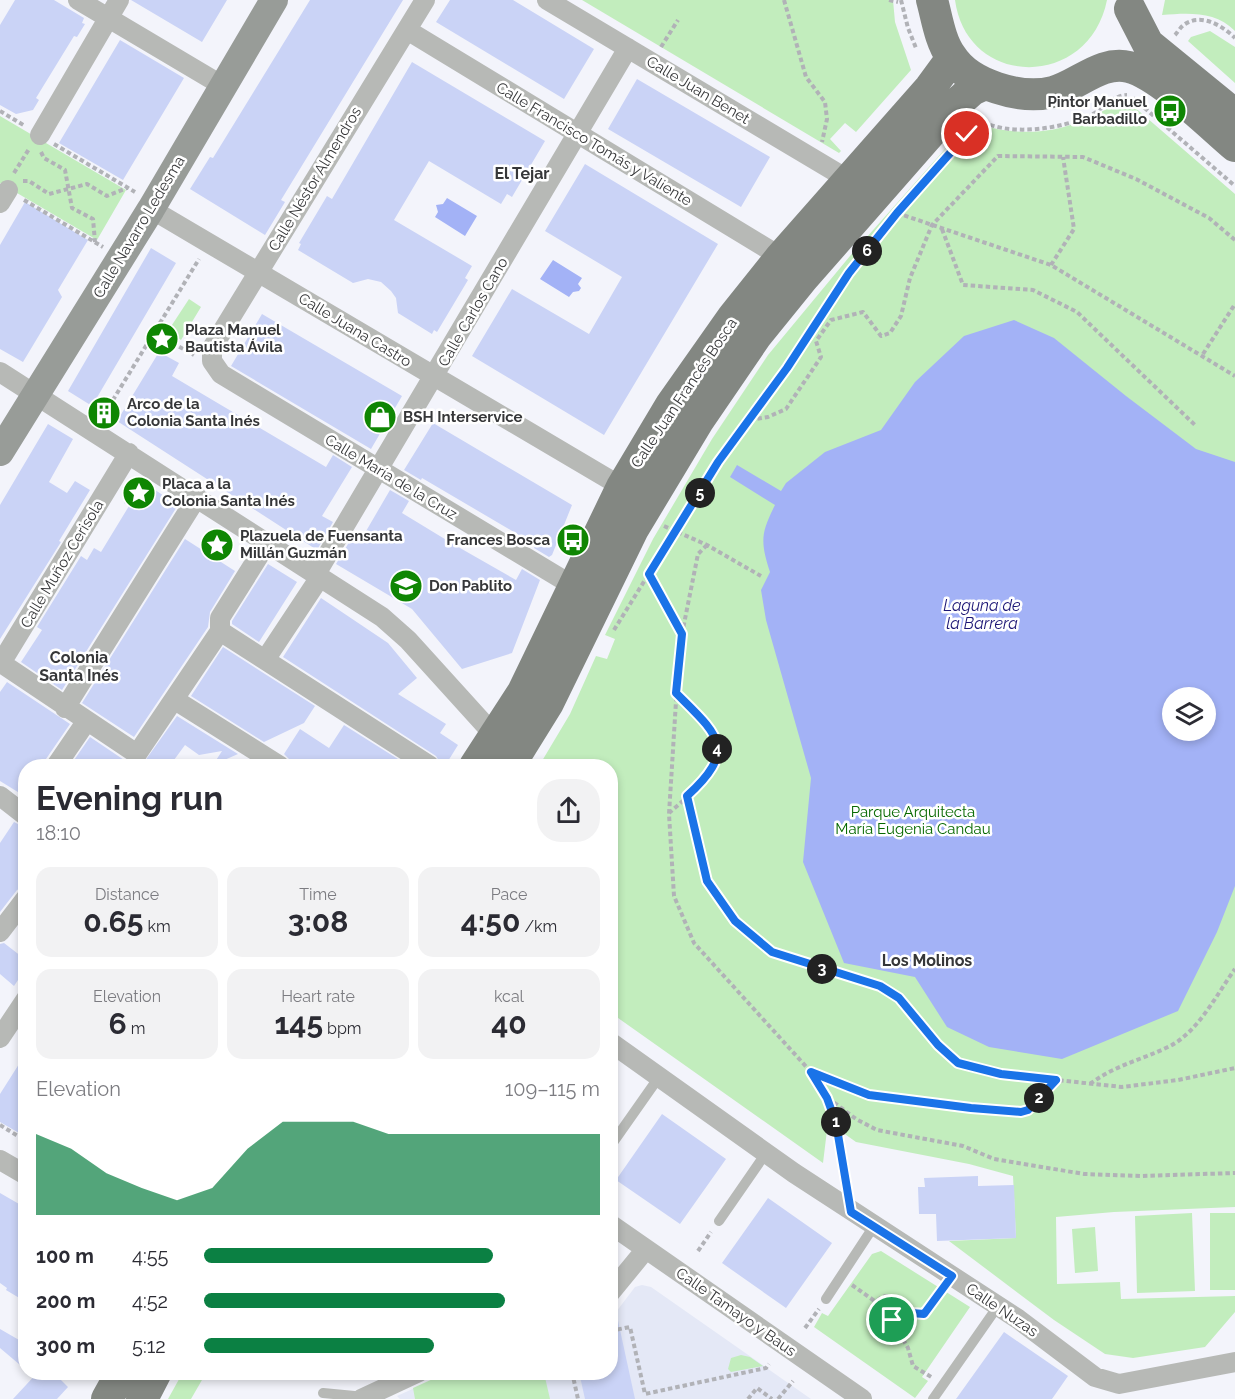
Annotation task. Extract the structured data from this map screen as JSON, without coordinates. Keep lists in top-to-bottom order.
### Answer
{
  "streets": {
    "main road": ["Calle Navarro Ledesma", "Calle Juan Francés Bosca"],
    "street": [
      "Calle Juan Benet",
      "Calle Francisco Tomás y Valiente",
      "Calle Néstor Almendros",
      "Calle Carlos Cano",
      "Calle Juana Castro",
      "Calle María de la Cruz",
      "Calle Muñoz Cerisola",
      "Calle Nuzas",
      "Calle Tamayo y Baus"
    ]
  },
  "crossings": [
    ["Calle Juan Benet", "Calle Carlos Cano"],
    ["Calle Juan Benet", "Calle Juan Francés Bosca"],
    ["Calle Francisco Tomás y Valiente", "Calle Néstor Almendros"],
    ["Calle Francisco Tomás y Valiente", "Calle Carlos Cano"],
    ["Calle Francisco Tomás y Valiente", "Calle Juan Francés Bosca"],
    ["Calle Néstor Almendros", "Calle Juana Castro"],
    ["Calle Néstor Almendros", "Calle María de la Cruz"],
    ["Calle Navarro Ledesma", "Calle Juana Castro"],
    ["Calle Carlos Cano", "Calle Juana Castro"],
    ["Calle Carlos Cano", "Calle María de la Cruz"],
    ["Calle Juana Castro", "Calle Juan Francés Bosca"],
    ["Calle Juan Francés Bosca", "Calle María de la Cruz"]
  ],
  "districts": ["El Tejar", "Colonia Santa Inés", "Los Molinos"],
  "water": ["Laguna de la Barrera"],
  "parks": ["Parque Arquitecta María Eugenia Candau"],
  "places": {
    "bus stop": ["Pintor Manuel Barbadillo", "Frances Bosca"],
    "place": ["Plaza Manuel Bautista Ávila", "Placa a la Colonia Santa Inés", "Plazuela de Fuensanta Millán Guzmán"],
    "building": ["Arco de la Colonia Santa Inés"],
    "shop": ["BSH Interservice"],
    "school or university": ["Don Pablito"]
  },
  "page": {
    "pins": [
      "6",
      "5",
      "4",
      "3",
      "2",
      "1"
    ],
    "heading": ["Evening run", "18:10"],
    "stats": [
      ["Distance", "0.65 km"],
      ["Time", "3:08"],
      ["Pace", "4:50 /km"],
      ["Elevation", "6 m"],
      ["Heart rate", "145 bpm"],
      ["kcal", "40"]
    ],
    "chart": ["Elevation", "109–115 m"],
    "list": [
      {
        "name": "100 m",
        "note": "4:55"
      },
      {
        "name": "200 m",
        "note": "4:52"
      },
      {
        "name": "300 m",
        "note": "5:12"
      }
    ]
  }
}
